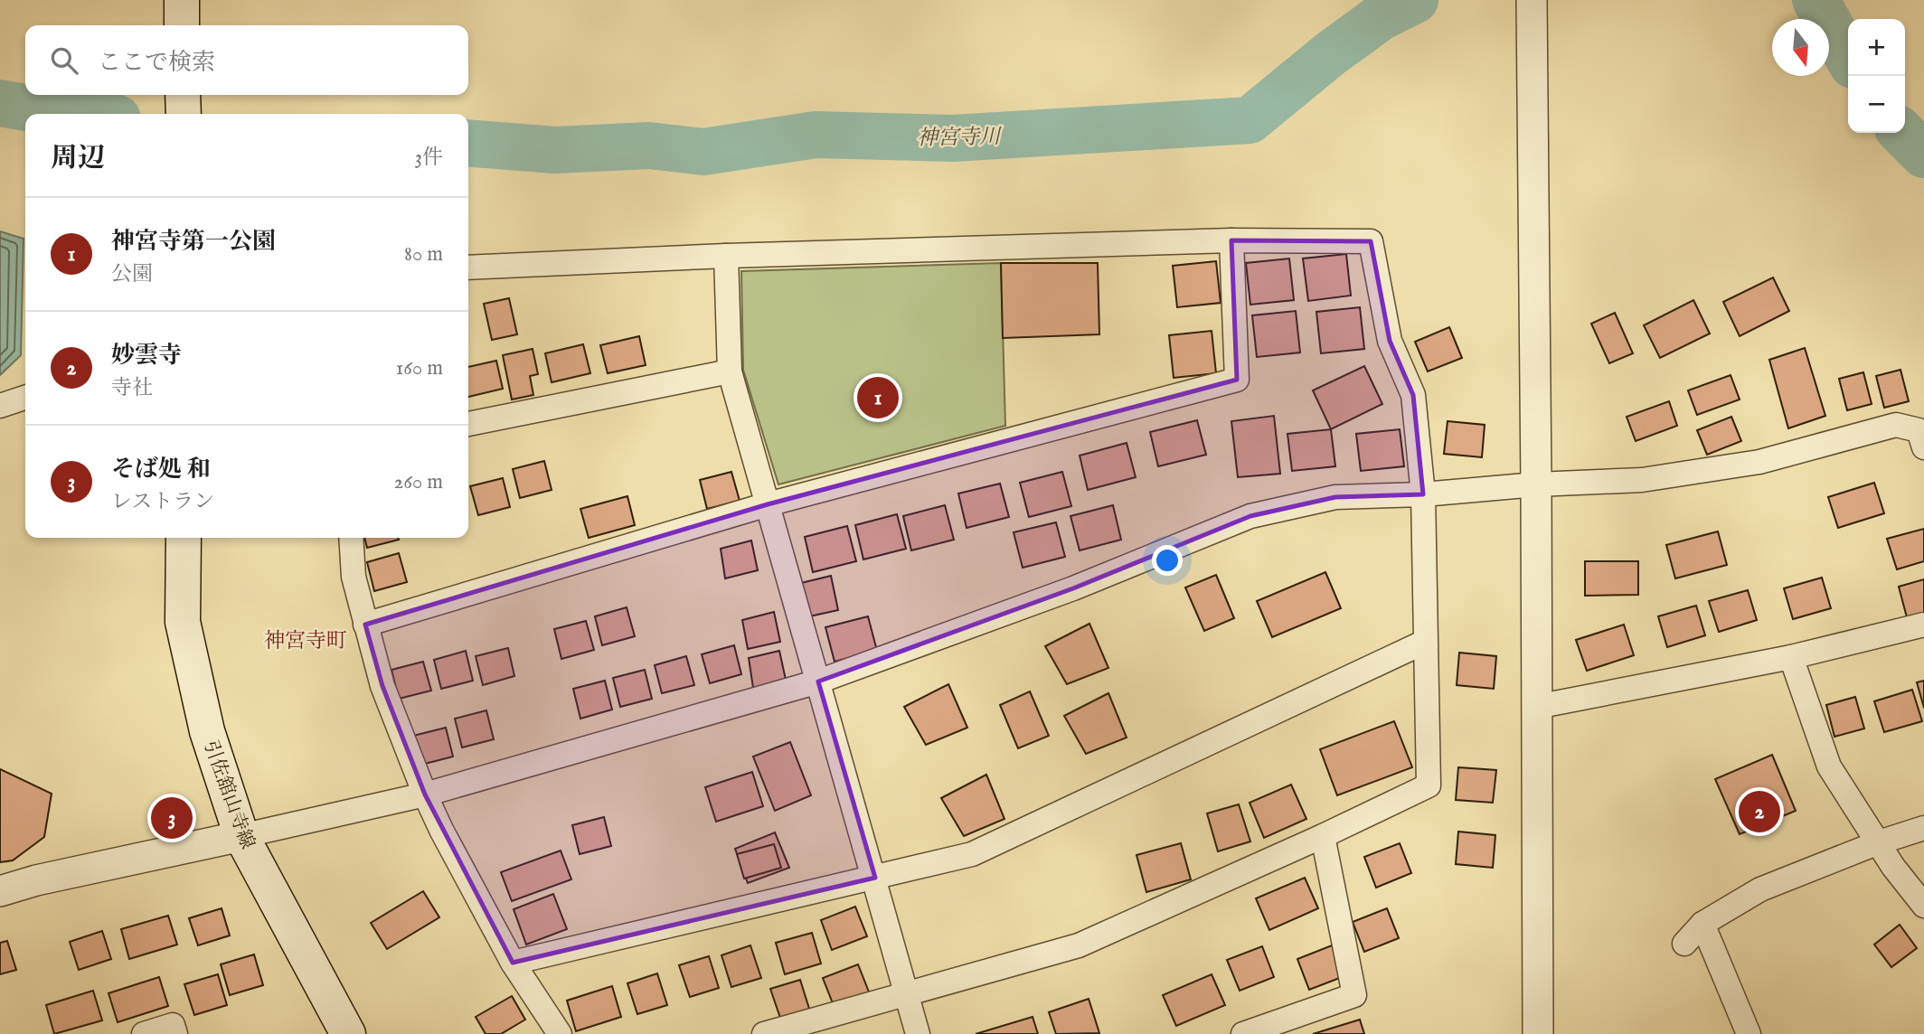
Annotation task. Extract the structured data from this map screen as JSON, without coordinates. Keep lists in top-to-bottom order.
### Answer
{
  "streets": {
    "main road": ["引佐舘山寺線"]
  },
  "districts": ["神宮寺町"],
  "water": ["神宮寺川"],
  "north": "bottom",
  "page": {
    "map_buttons": ["+", "−"],
    "search": "ここで検索",
    "heading": ["周辺", "3件"],
    "list": [
      {
        "mark": "1",
        "name": "神宮寺第一公園",
        "note": "公園",
        "value": "80 m"
      },
      {
        "mark": "2",
        "name": "妙雲寺",
        "note": "寺社",
        "value": "160 m"
      },
      {
        "mark": "3",
        "name": "そば処 和",
        "note": "レストラン",
        "value": "260 m"
      }
    ],
    "pins": ["1", "2", "3"]
  }
}
